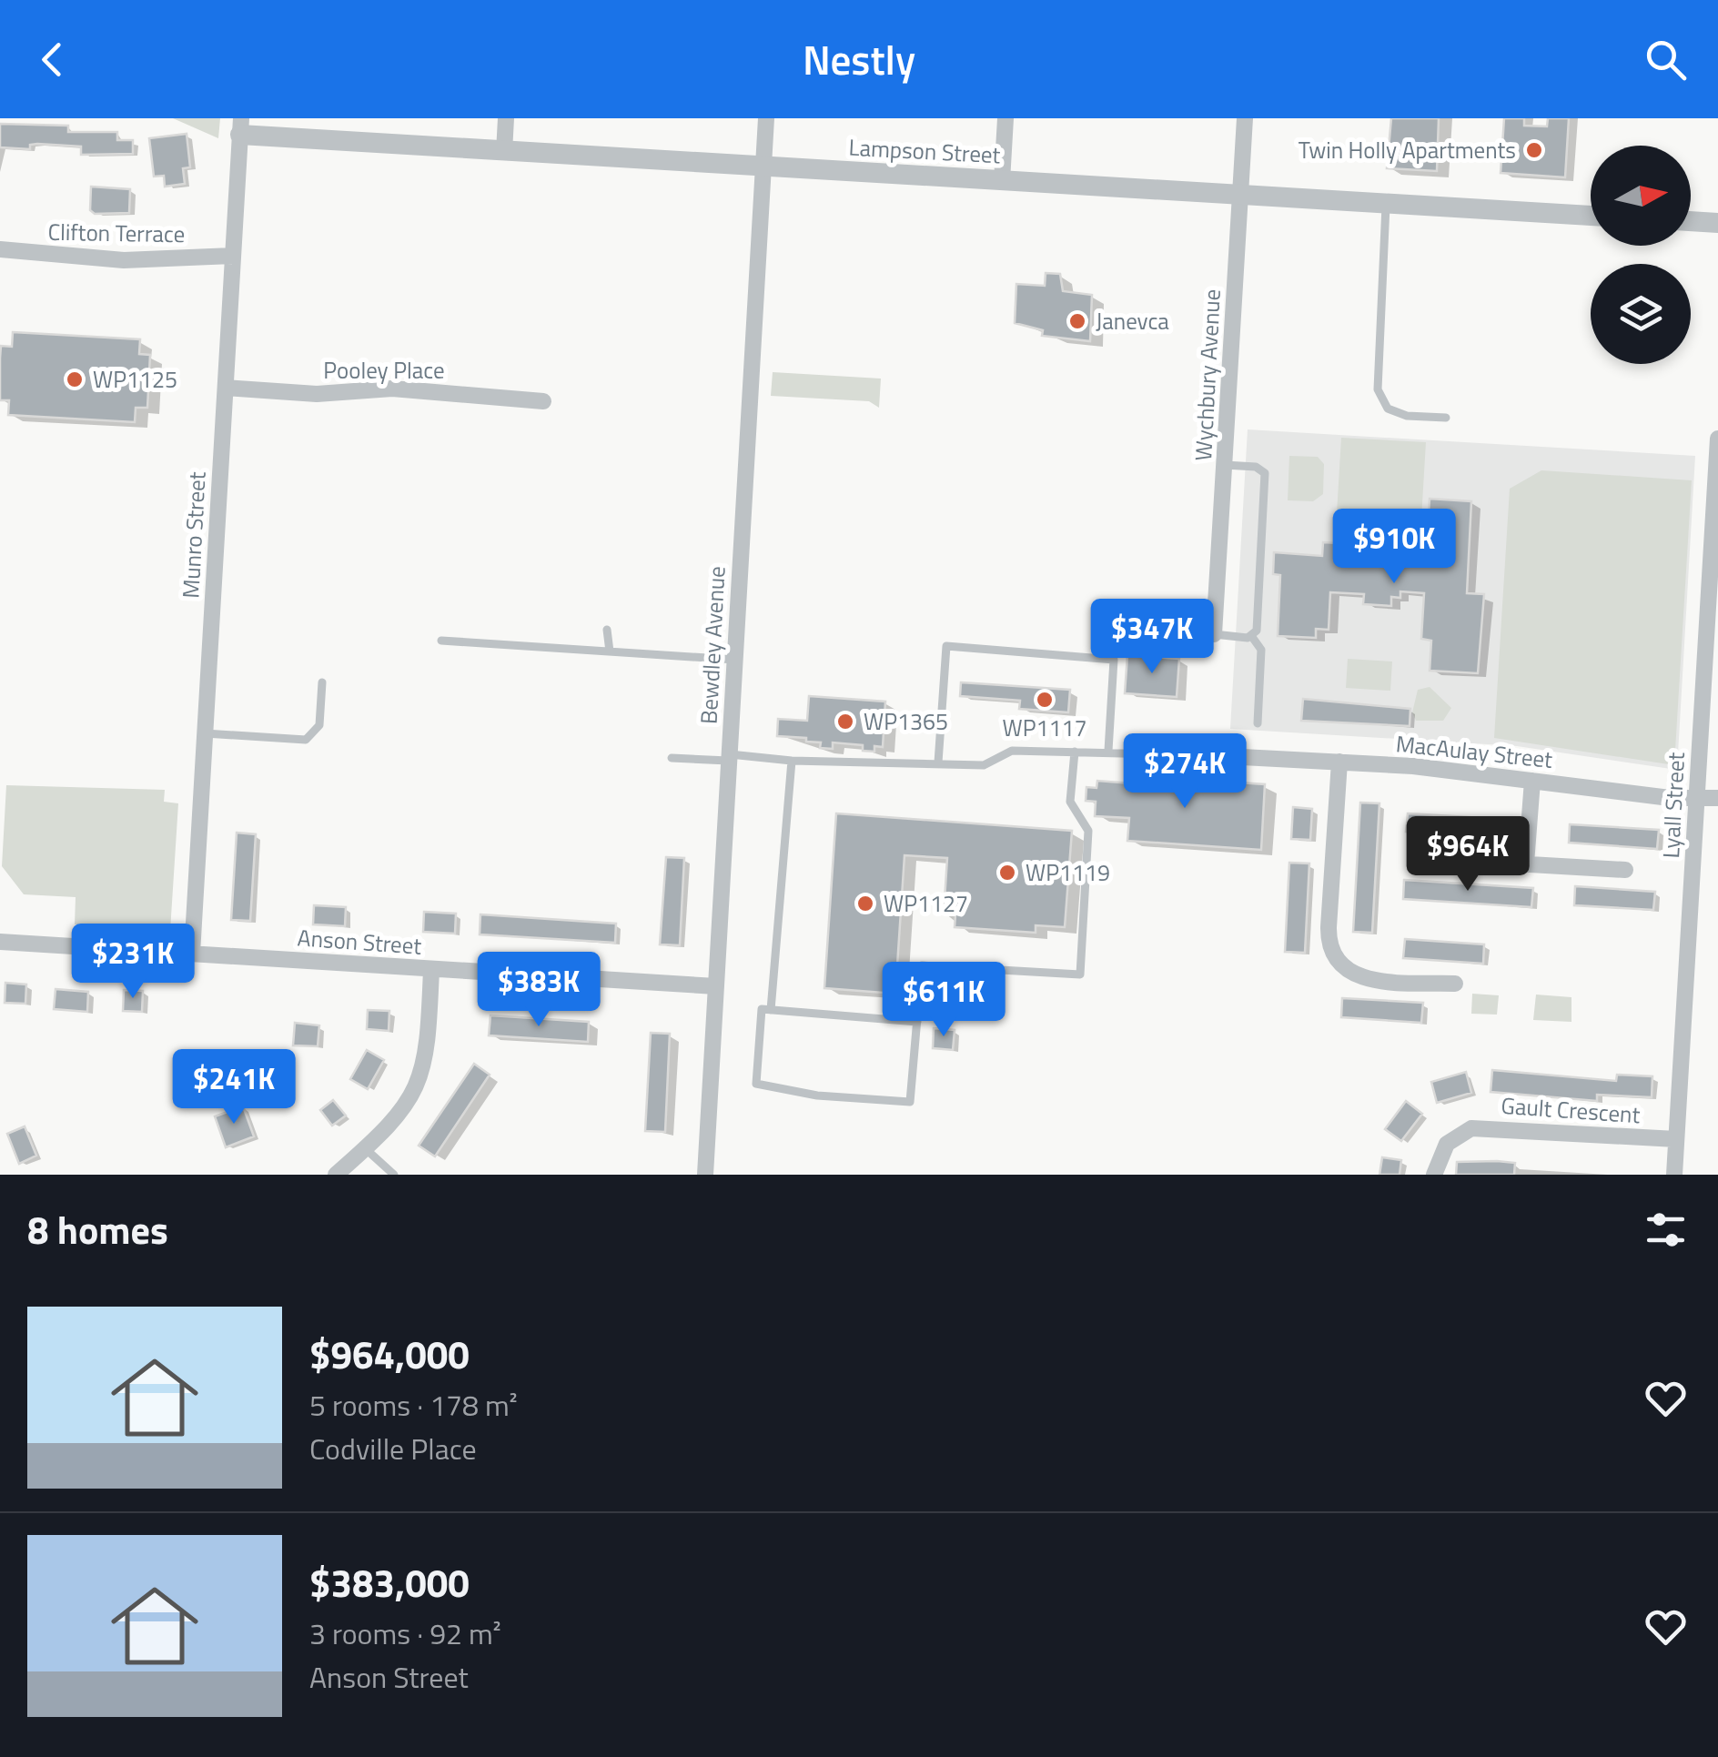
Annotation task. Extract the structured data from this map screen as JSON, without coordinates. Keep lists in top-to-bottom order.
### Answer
{
  "streets": {
    "street": [
      "Lampson Street",
      "Clifton Terrace",
      "Pooley Place",
      "Wychbury Avenue",
      "Munro Street",
      "Bewdley Avenue",
      "MacAulay Street",
      "Lyall Street",
      "Anson Street",
      "Gault Crescent"
    ]
  },
  "crossings": [
    ["Lampson Street", "Wychbury Avenue"],
    ["Lampson Street", "Munro Street"],
    ["Lampson Street", "Bewdley Avenue"],
    ["Clifton Terrace", "Munro Street"],
    ["Pooley Place", "Munro Street"],
    ["Munro Street", "Anson Street"],
    ["Bewdley Avenue", "Anson Street"],
    ["MacAulay Street", "Lyall Street"],
    ["Lyall Street", "Gault Crescent"]
  ],
  "places": [
    "Twin Holly Apartments",
    "Janevca",
    "WP1125",
    "WP1117",
    "WP1365",
    "WP1119",
    "WP1127"
  ],
  "north": "right",
  "page": {
    "header": "Nestly",
    "price": [
      "$910K",
      "$347K",
      "$274K",
      "$964K",
      "$231K",
      "$383K",
      "$611K",
      "$241K"
    ],
    "heading": "8 homes",
    "list": [
      {
        "name": "$964,000",
        "note": "5 rooms · 178 m² · Codville Place"
      },
      {
        "name": "$383,000",
        "note": "3 rooms · 92 m² · Anson Street"
      }
    ]
  }
}
